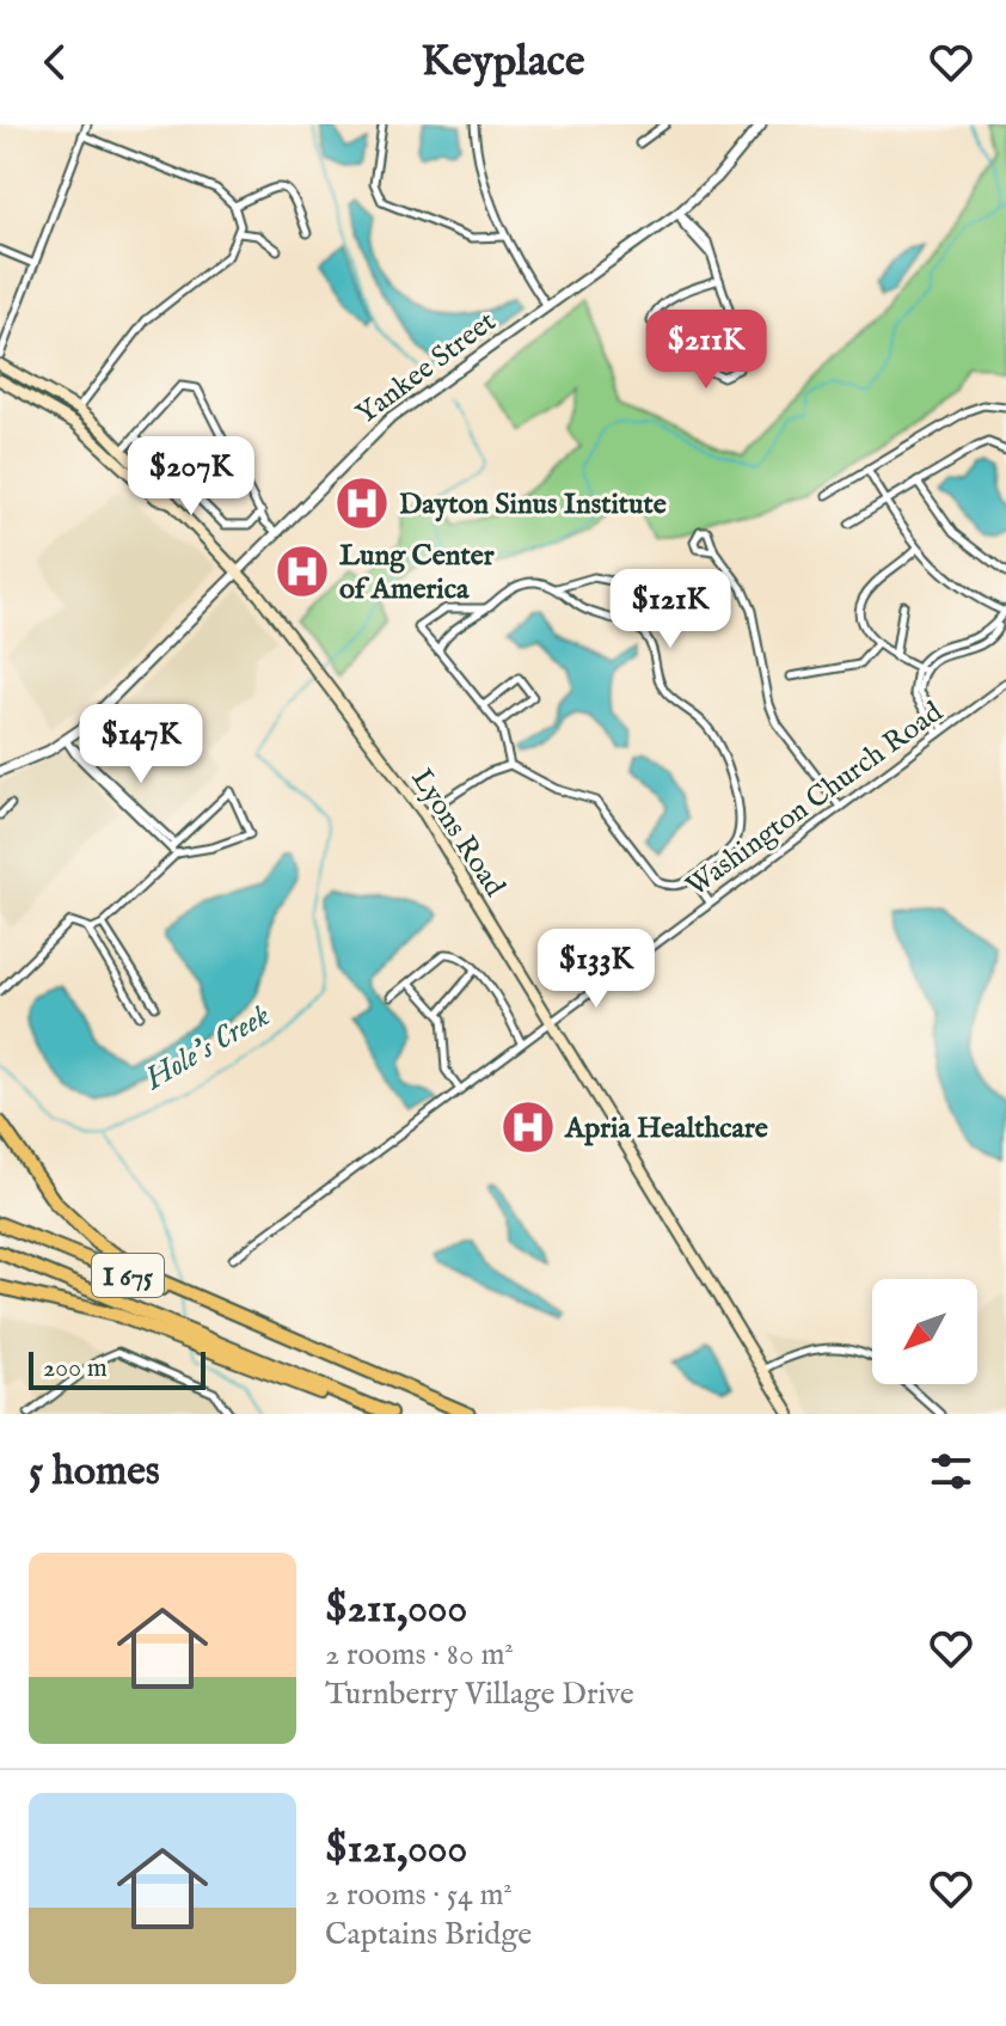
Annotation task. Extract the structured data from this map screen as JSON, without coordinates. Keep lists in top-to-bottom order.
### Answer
{
  "streets": {
    "highway": ["I 675"],
    "main road": ["Lyons Road"],
    "street": ["Yankee Street", "Washington Church Road"]
  },
  "crossings": [
    ["Yankee Street", "Lyons Road"],
    ["Washington Church Road", "Lyons Road"]
  ],
  "water": ["Hole's Creek"],
  "places": {
    "hospital": ["Dayton Sinus Institute", "Lung Center of America", "Apria Healthcare"]
  },
  "scale_bar": "200 m",
  "north": "bottom left",
  "page": {
    "header": "Keyplace",
    "price": [
      "$211K",
      "$207K",
      "$121K",
      "$147K",
      "$133K"
    ],
    "scale": "200 m",
    "heading": "5 homes",
    "list": [
      {
        "name": "$211,000",
        "note": "2 rooms · 80 m² · Turnberry Village Drive"
      },
      {
        "name": "$121,000",
        "note": "2 rooms · 54 m² · Captains Bridge"
      }
    ]
  }
}
